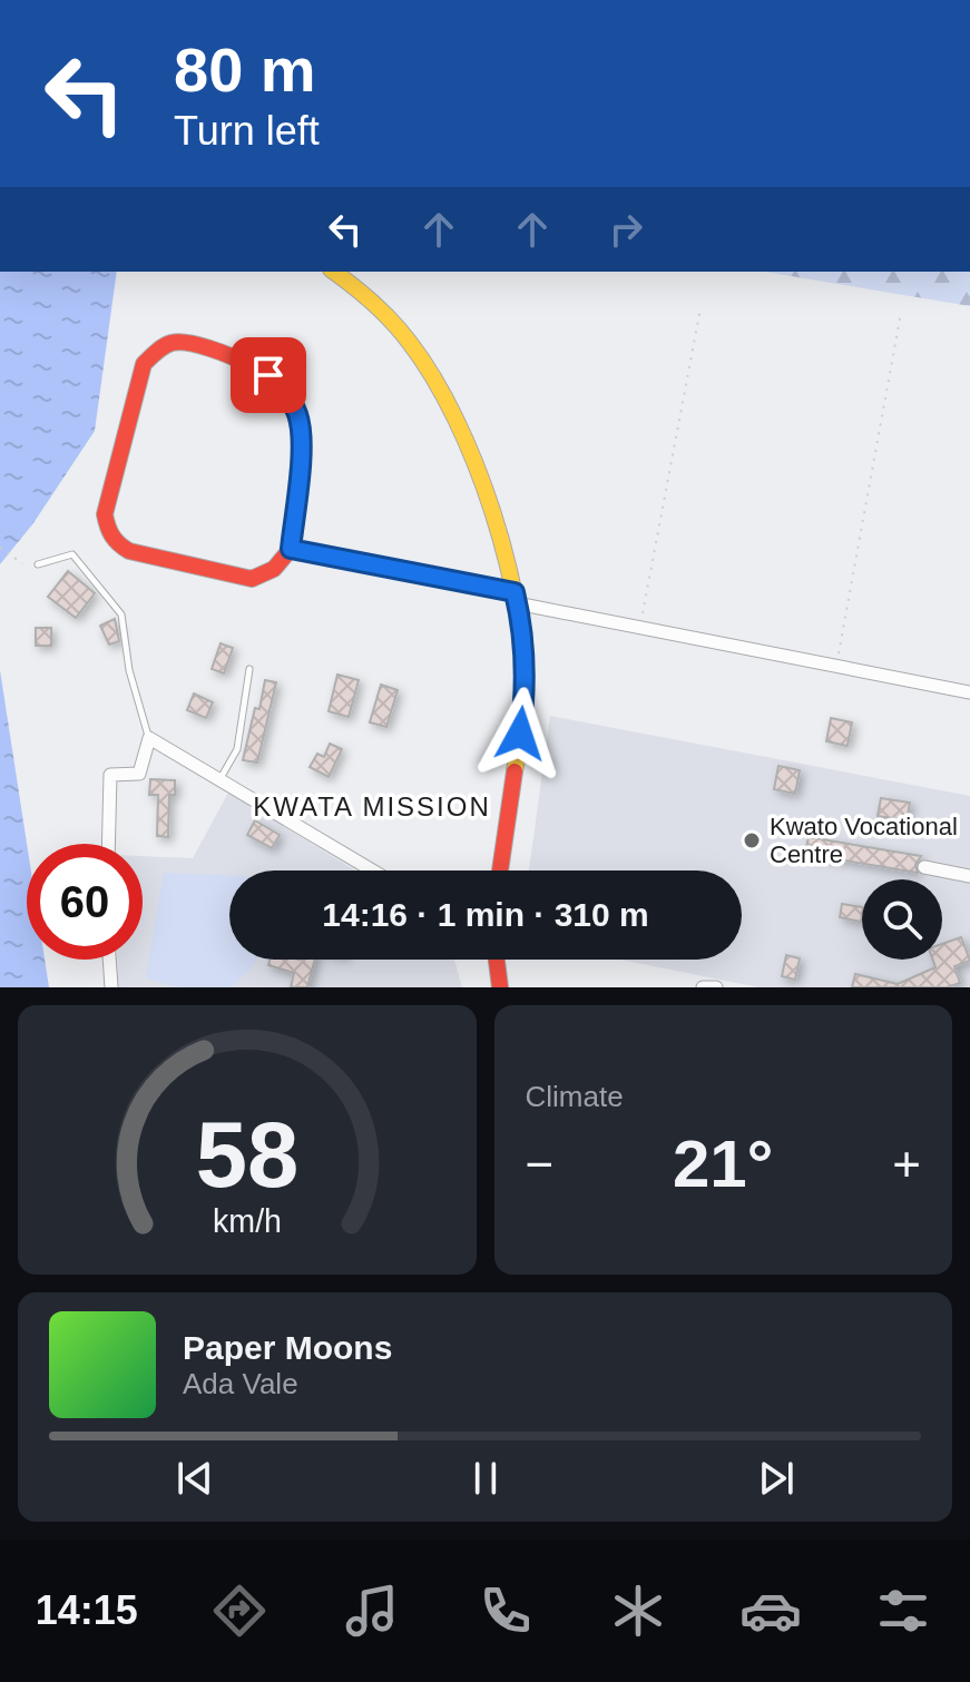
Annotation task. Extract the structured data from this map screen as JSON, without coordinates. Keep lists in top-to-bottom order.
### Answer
{
  "districts": ["KWATA MISSION"],
  "places": ["Kwato Vocational Centre"],
  "page": {
    "turn": ["80 m", "Turn left"],
    "limit": "60",
    "trip": "14:16 · 1 min · 310 m",
    "tile": "Climate",
    "heat": ["−", "21°", "+"],
    "song": ["Paper Moons", "Ada Vale"],
    "tabs": "14:15",
    "gauge": ["58", "km/h"]
  }
}
